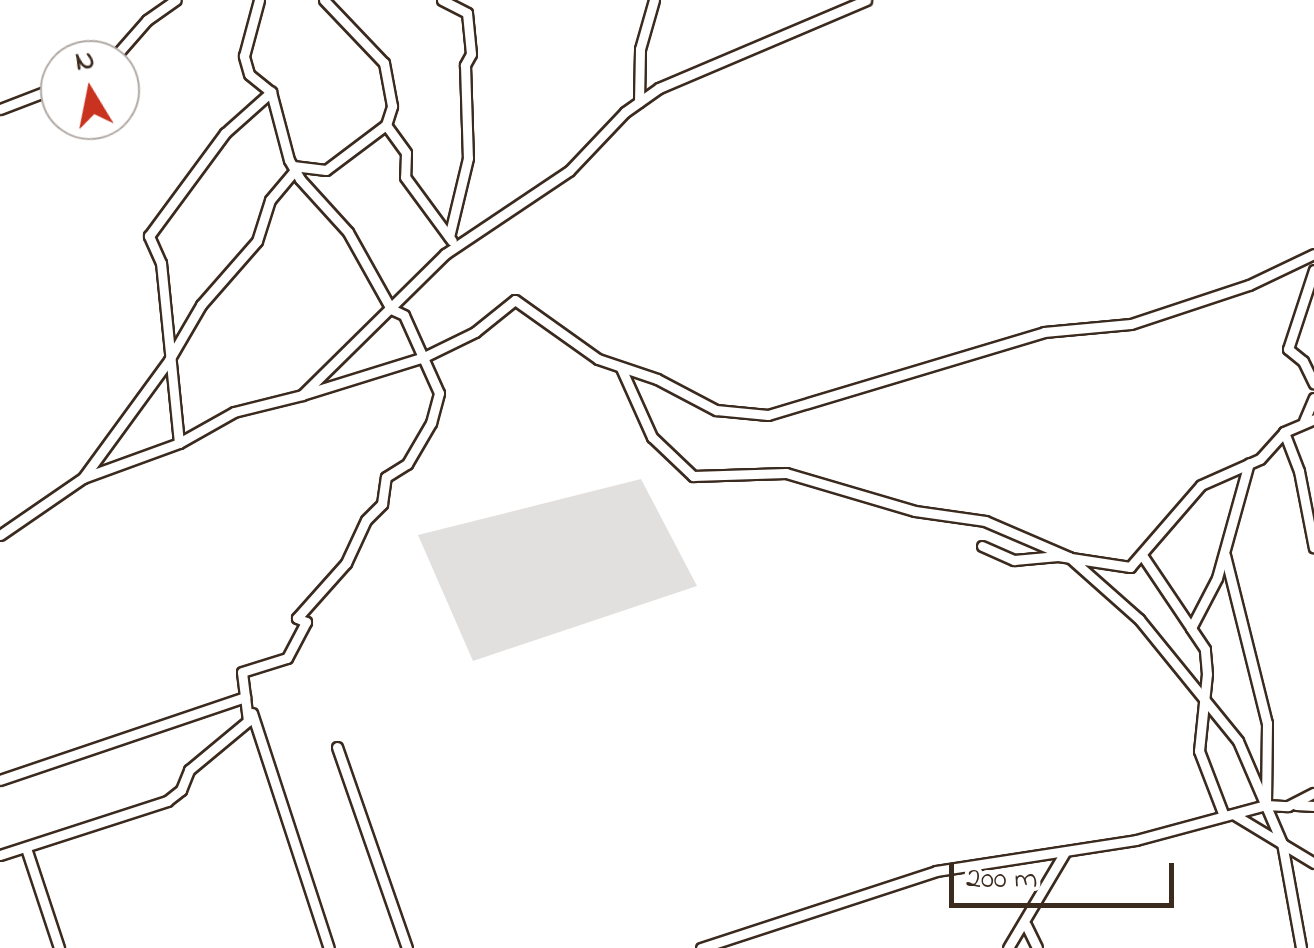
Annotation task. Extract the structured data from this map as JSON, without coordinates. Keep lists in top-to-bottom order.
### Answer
{
  "scale_bar": "200 m",
  "north": "top"
}
